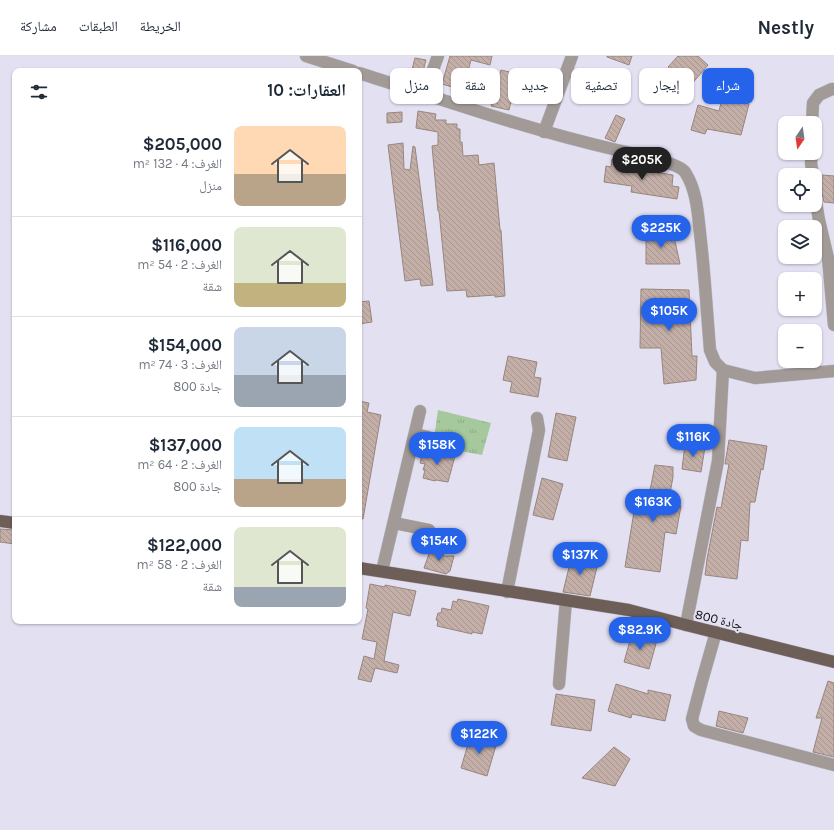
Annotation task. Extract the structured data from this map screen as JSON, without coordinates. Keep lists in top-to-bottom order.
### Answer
{
  "streets": {
    "main road": ["جادة 800"]
  },
  "north": "bottom",
  "page": {
    "header": "Nestly",
    "nav": ["الخريطة", "الطبقات", "مشاركة"],
    "chip": [
      "شراء",
      "إيجار",
      "تصفية",
      "جديد",
      "شقة",
      "منزل"
    ],
    "heading": "العقارات: 10",
    "map_buttons": ["+", "−"],
    "list": [
      {
        "name": "$205,000",
        "note": "الغرف: 4 · 132 m² · منزل"
      },
      {
        "name": "$116,000",
        "note": "الغرف: 2 · 54 m² · شقة"
      },
      {
        "name": "$154,000",
        "note": "الغرف: 3 · 74 m² · جادة 800"
      },
      {
        "name": "$137,000",
        "note": "الغرف: 2 · 64 m² · جادة 800"
      },
      {
        "name": "$122,000",
        "note": "الغرف: 2 · 58 m² · شقة"
      }
    ],
    "price": [
      "$205K",
      "$225K",
      "$105K",
      "$116K",
      "$158K",
      "$163K",
      "$154K",
      "$137K",
      "$82.9K",
      "$122K"
    ]
  }
}
